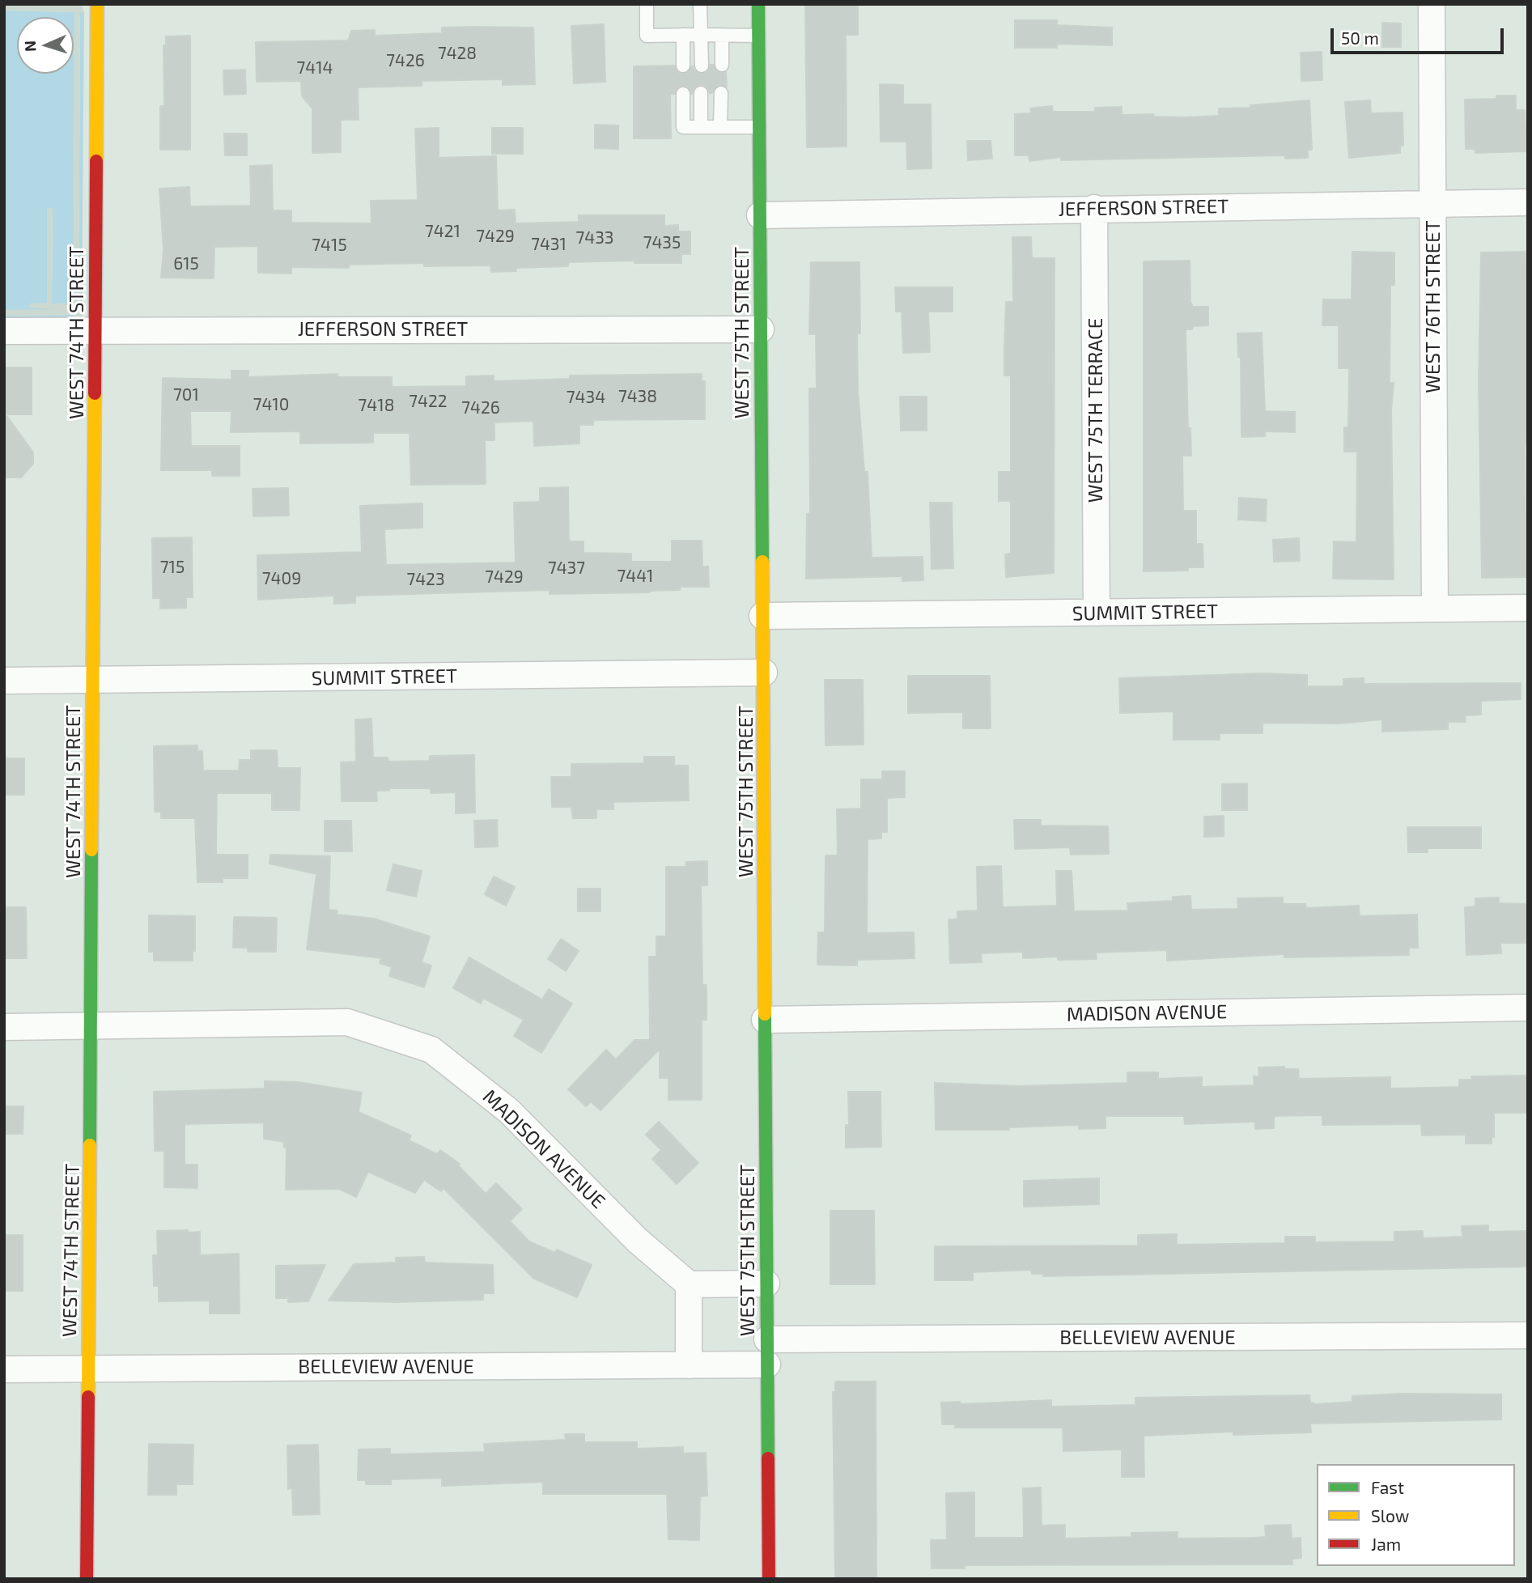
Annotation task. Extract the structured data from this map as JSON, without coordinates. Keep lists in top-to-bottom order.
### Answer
{
  "streets": {
    "main road": ["WEST 74TH STREET", "WEST 75TH STREET"],
    "street": [
      "JEFFERSON STREET",
      "WEST 76TH STREET",
      "WEST 75TH TERRACE",
      "SUMMIT STREET",
      "MADISON AVENUE",
      "BELLEVIEW AVENUE"
    ]
  },
  "crossings": [
    ["JEFFERSON STREET", "WEST 76TH STREET"],
    ["JEFFERSON STREET", "WEST 74TH STREET"],
    ["JEFFERSON STREET", "WEST 75TH STREET"],
    ["JEFFERSON STREET", "WEST 75TH TERRACE"],
    ["WEST 76TH STREET", "SUMMIT STREET"],
    ["WEST 74TH STREET", "SUMMIT STREET"],
    ["WEST 74TH STREET", "MADISON AVENUE"],
    ["WEST 74TH STREET", "BELLEVIEW AVENUE"],
    ["WEST 75TH STREET", "SUMMIT STREET"],
    ["WEST 75TH STREET", "MADISON AVENUE"],
    ["WEST 75TH STREET", "BELLEVIEW AVENUE"],
    ["WEST 75TH TERRACE", "SUMMIT STREET"]
  ],
  "house_numbers": [
    "7428",
    "7426",
    "7414",
    "7421",
    "7429",
    "7433",
    "7435",
    "7431",
    "7415",
    "615",
    "701",
    "7438",
    "7434",
    "7422",
    "7410",
    "7418",
    "7426",
    "715",
    "7437",
    "7441",
    "7429",
    "7409",
    "7423"
  ],
  "legend": ["Fast", "Slow", "Jam"],
  "scale_bar": "50 m",
  "north": "left"
}
